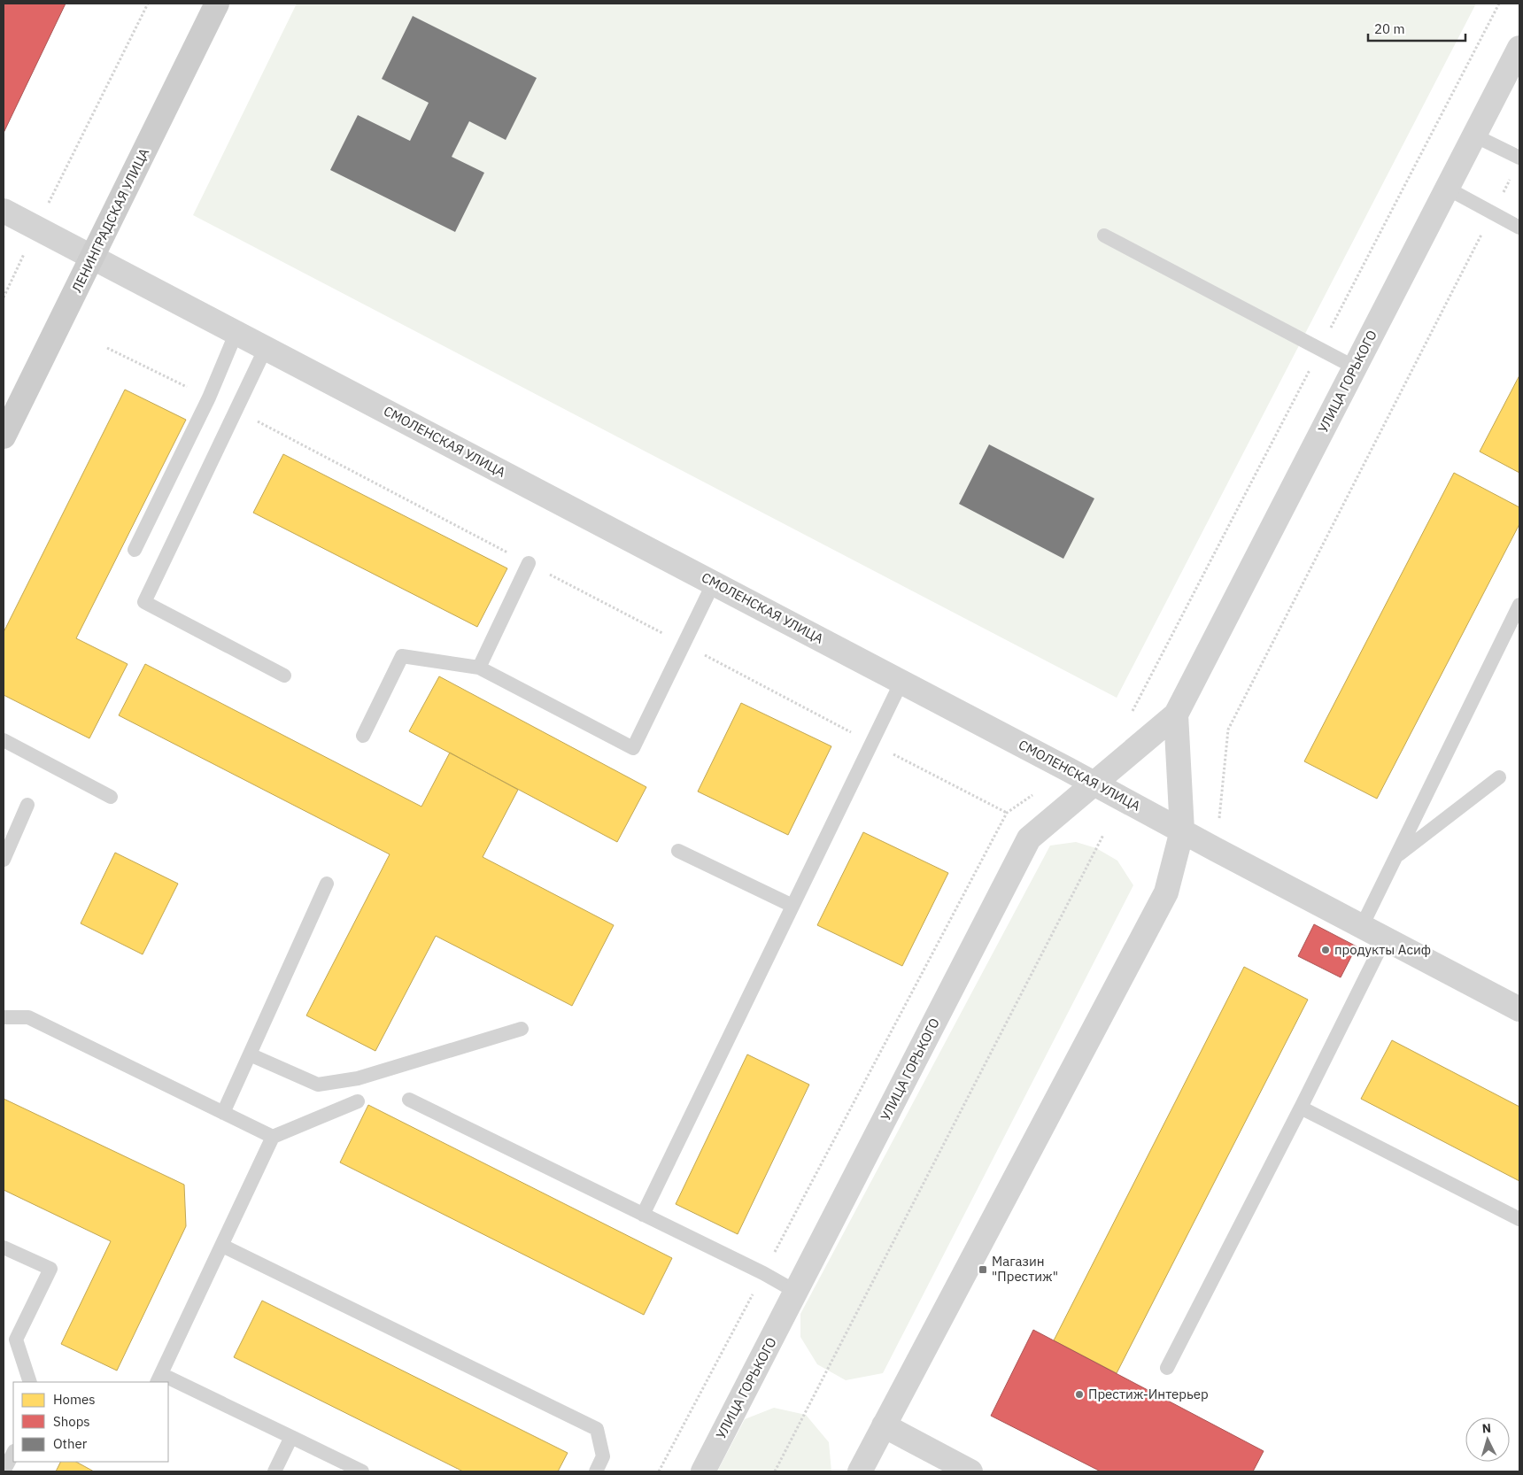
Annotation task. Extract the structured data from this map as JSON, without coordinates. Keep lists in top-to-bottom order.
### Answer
{
  "streets": {
    "main road": ["ЛЕНИНГРАДСКАЯ УЛИЦА"],
    "street": ["УЛИЦА ГОРЬКОГО", "СМОЛЕНСКАЯ УЛИЦА"]
  },
  "crossings": [
    ["ЛЕНИНГРАДСКАЯ УЛИЦА", "СМОЛЕНСКАЯ УЛИЦА"],
    ["УЛИЦА ГОРЬКОГО", "СМОЛЕНСКАЯ УЛИЦА"]
  ],
  "places": {
    "other": ["продукты Асиф", "Престиж-Интерьер"],
    "transit": ["Магазин \"Престиж\""]
  },
  "legend": ["Homes", "Shops", "Other"],
  "scale_bar": "20 m",
  "north": "top"
}
